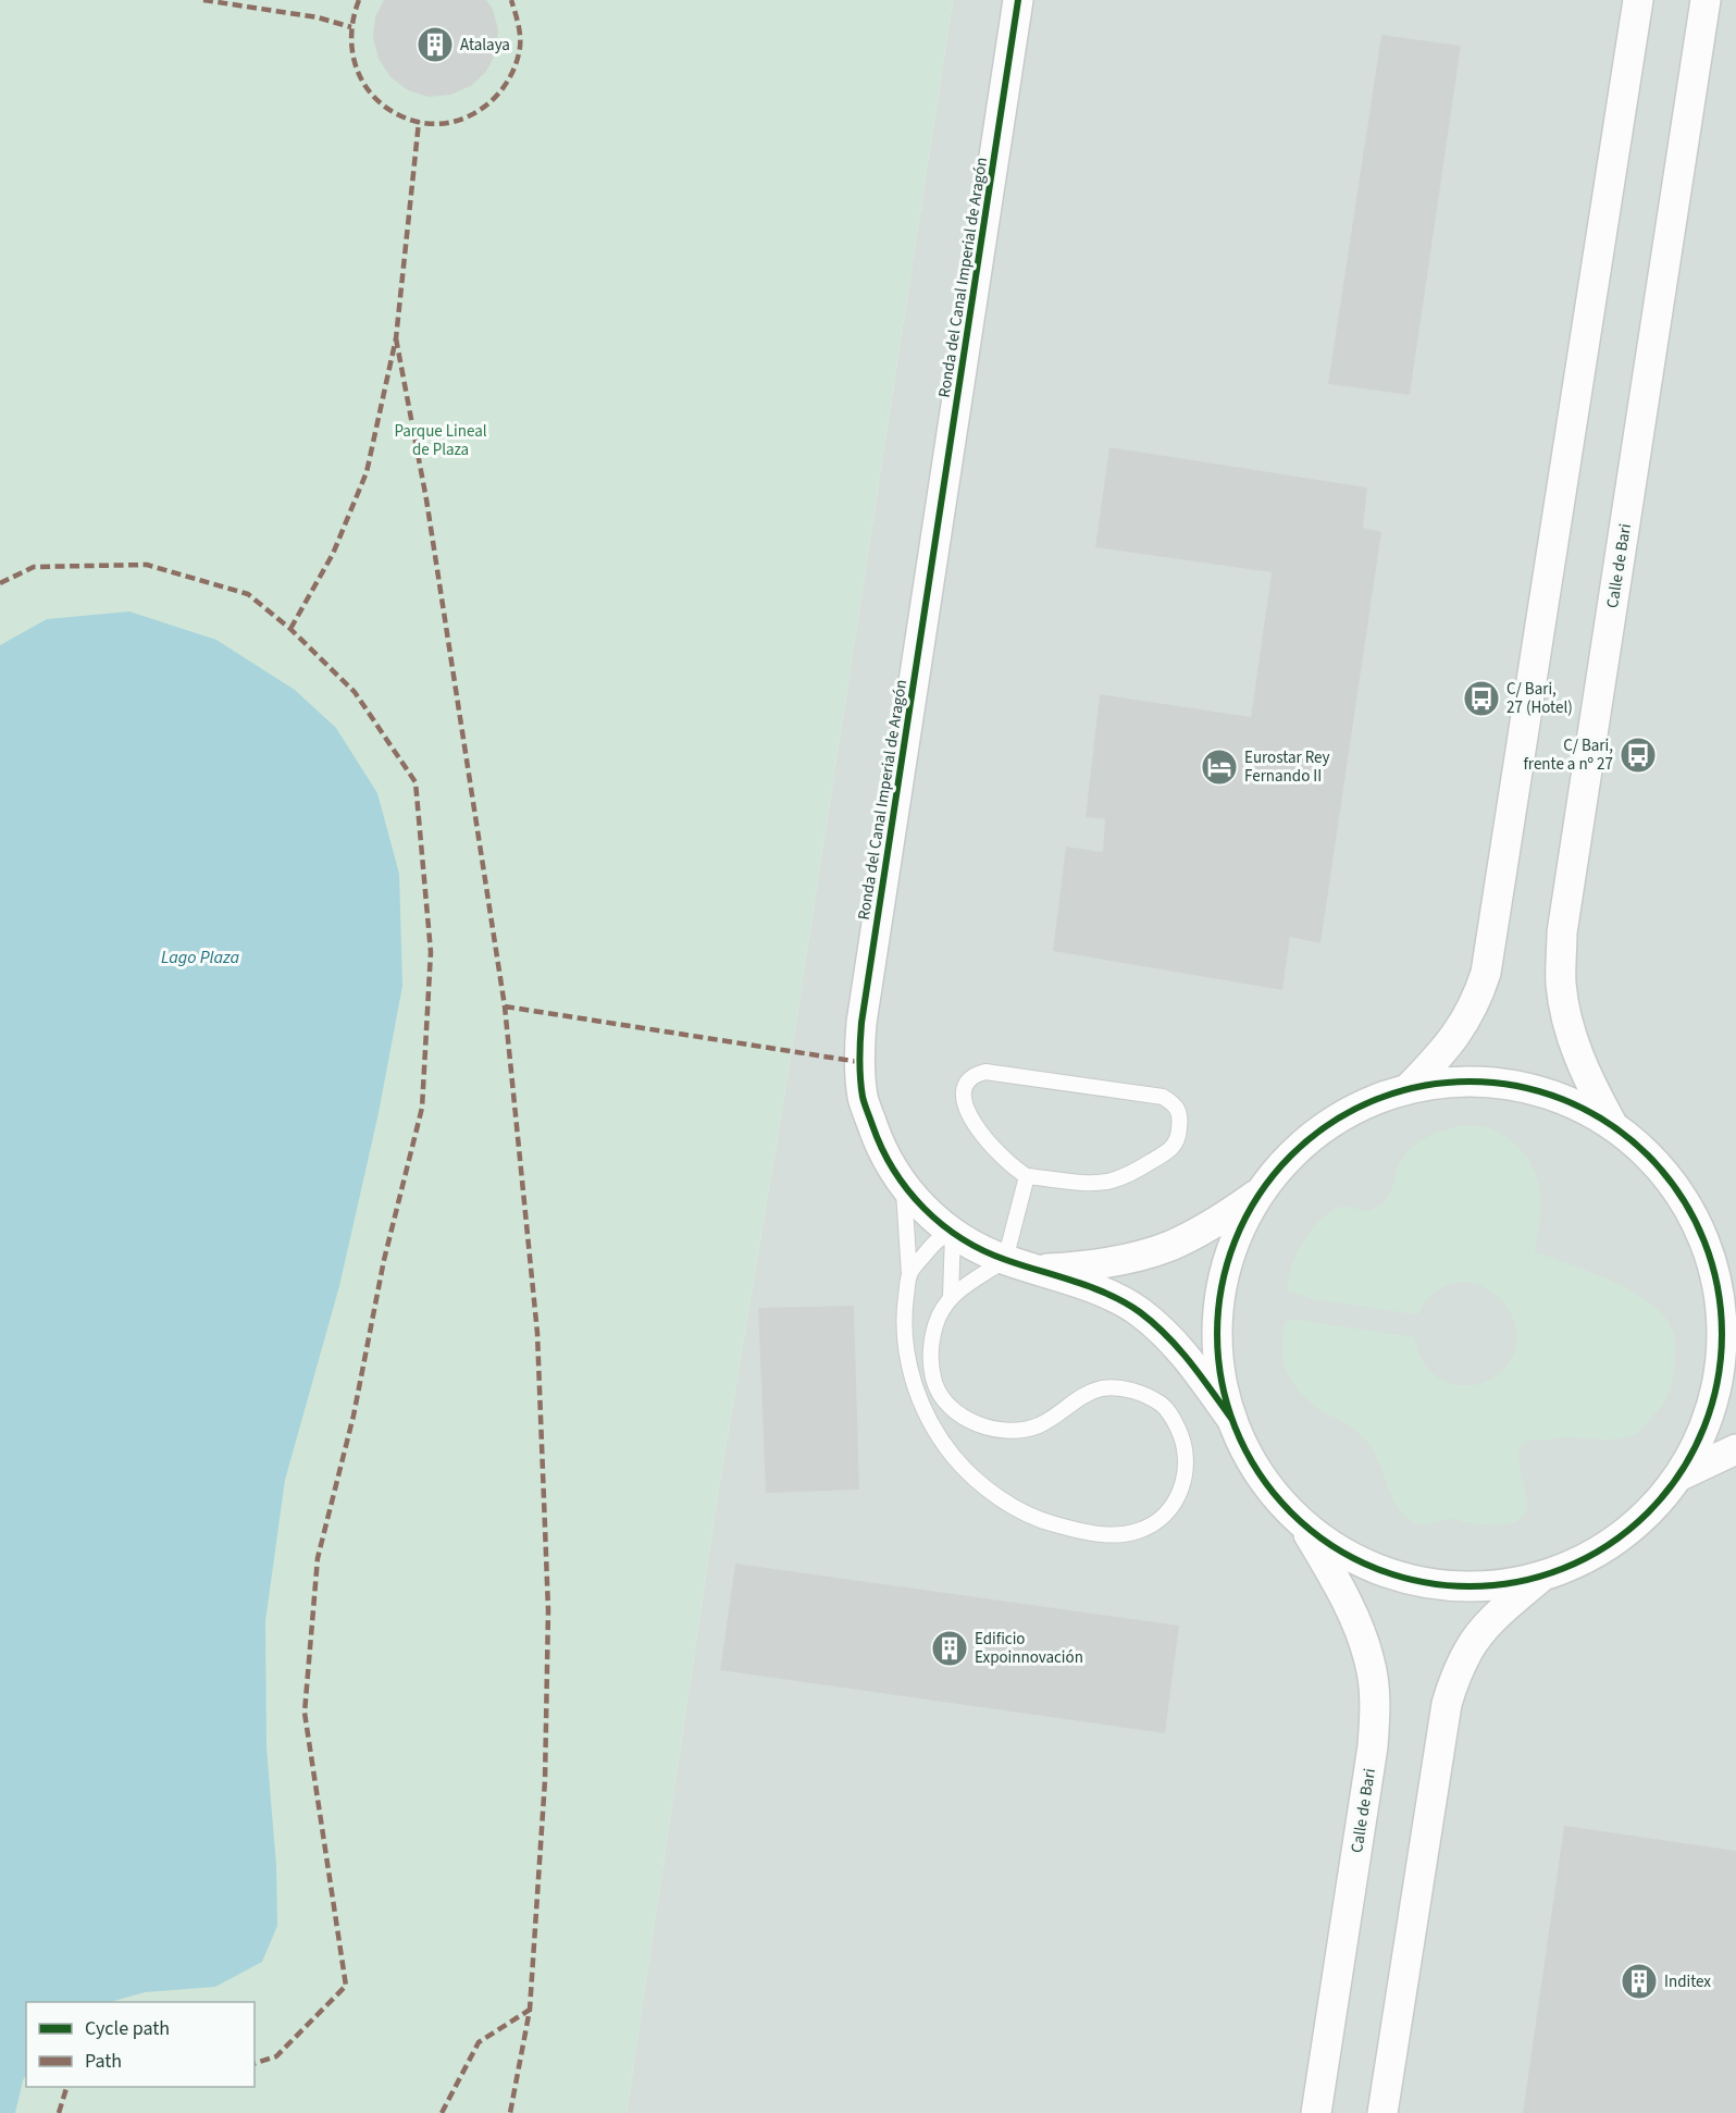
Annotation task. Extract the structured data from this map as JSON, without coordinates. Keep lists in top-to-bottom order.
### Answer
{
  "streets": {
    "street": ["Ronda del Canal Imperial de Aragón", "Calle de Bari"]
  },
  "water": ["Lago Plaza"],
  "parks": ["Parque Lineal de Plaza"],
  "places": {
    "building": ["Atalaya", "Edificio Expoinnovación", "Inditex"],
    "bus stop": ["C/ Bari, 27 (Hotel)", "C/ Bari, frente a nº 27"],
    "hotel": ["Eurostar Rey Fernando II"]
  },
  "legend": ["Cycle path", "Path"]
}
